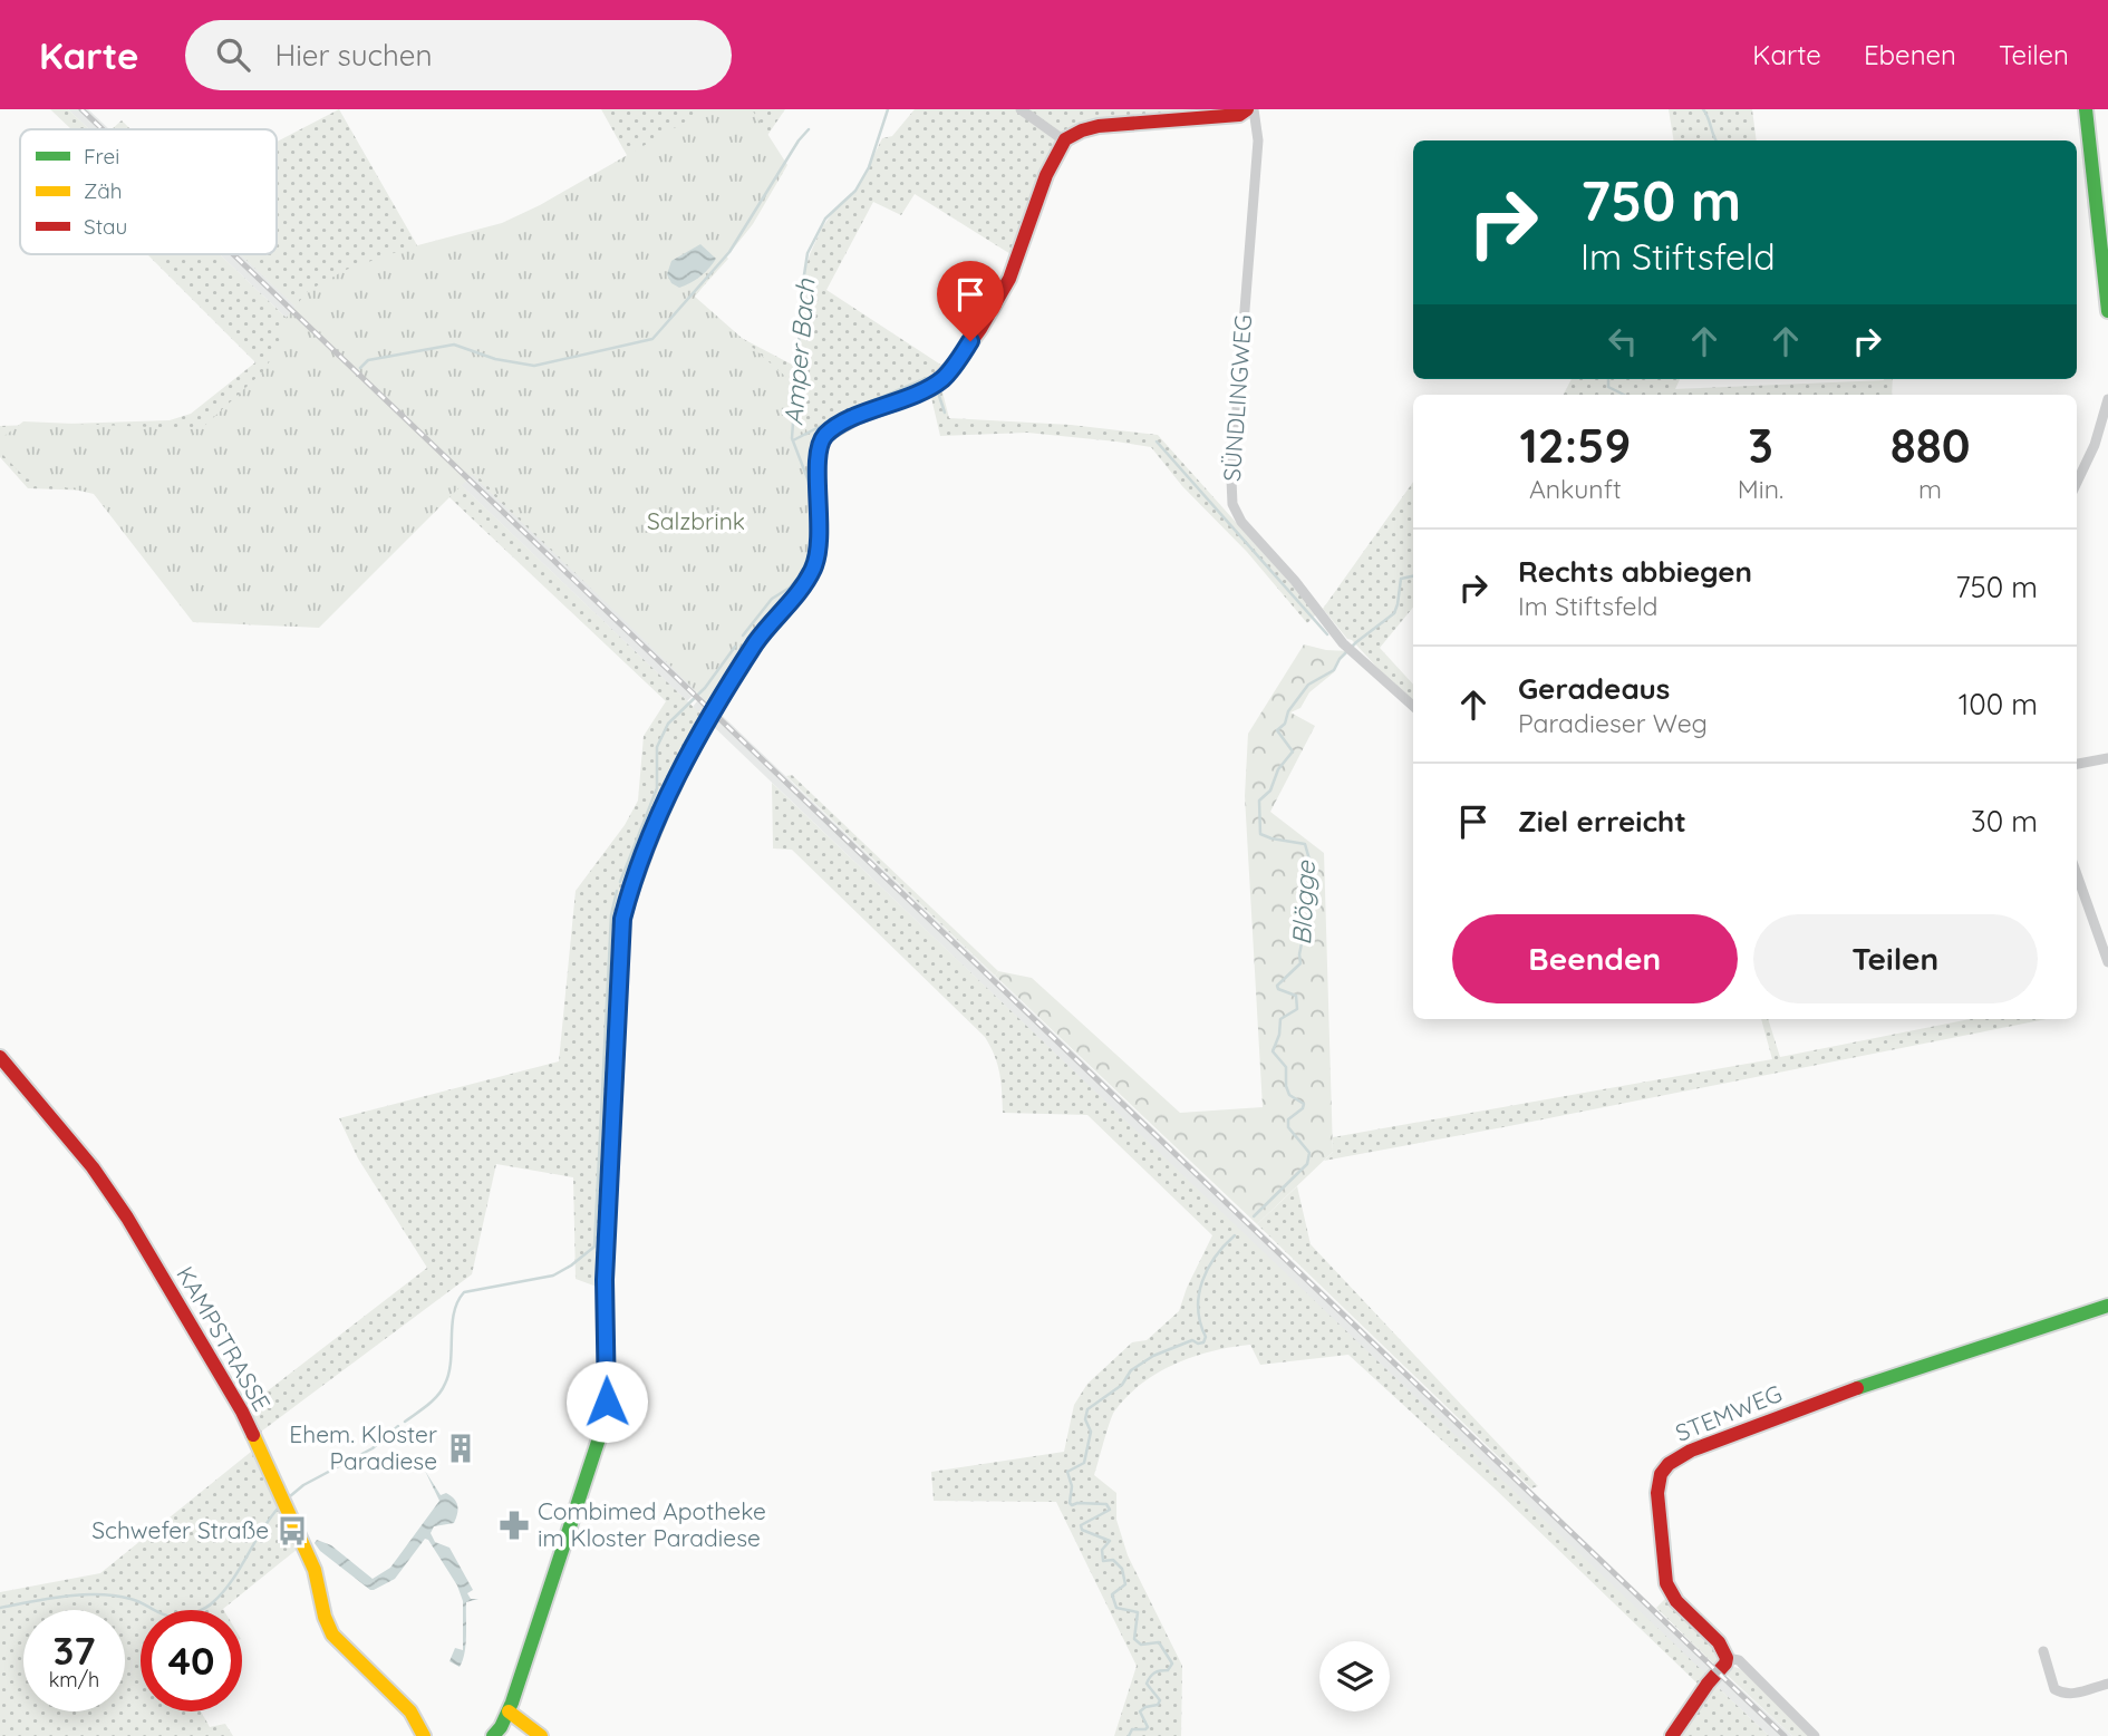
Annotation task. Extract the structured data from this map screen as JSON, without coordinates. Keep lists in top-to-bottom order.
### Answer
{
  "streets": {
    "street": ["SÜNDLINGWEG", "KAMPSTRASSE", "STEMWEG"]
  },
  "water": ["Amper Bach", "Blögge"],
  "parks": ["Salzbrink"],
  "places": {
    "building": ["Ehem. Kloster Paradiese"],
    "pharmacy": ["Combimed Apotheke im Kloster Paradiese"],
    "bus stop": ["Schwefer Straße"]
  },
  "legend": ["Frei", "Zäh", "Stau"],
  "page": {
    "header": "Karte",
    "search": "Hier suchen",
    "nav": ["Karte", "Ebenen", "Teilen"],
    "turn": ["750 m", "Im Stiftsfeld"],
    "eta": [
      "12:59",
      "Ankunft",
      "3",
      "Min.",
      "880",
      "m"
    ],
    "list": [
      {
        "name": "Rechts abbiegen",
        "note": "Im Stiftsfeld",
        "value": "750 m"
      },
      {
        "name": "Geradeaus",
        "note": "Paradieser Weg",
        "value": "100 m"
      },
      {
        "name": "Ziel erreicht",
        "value": "30 m"
      }
    ],
    "buttons": ["Beenden", "Teilen"],
    "speed": "37 km/h",
    "limit": "40"
  }
}
